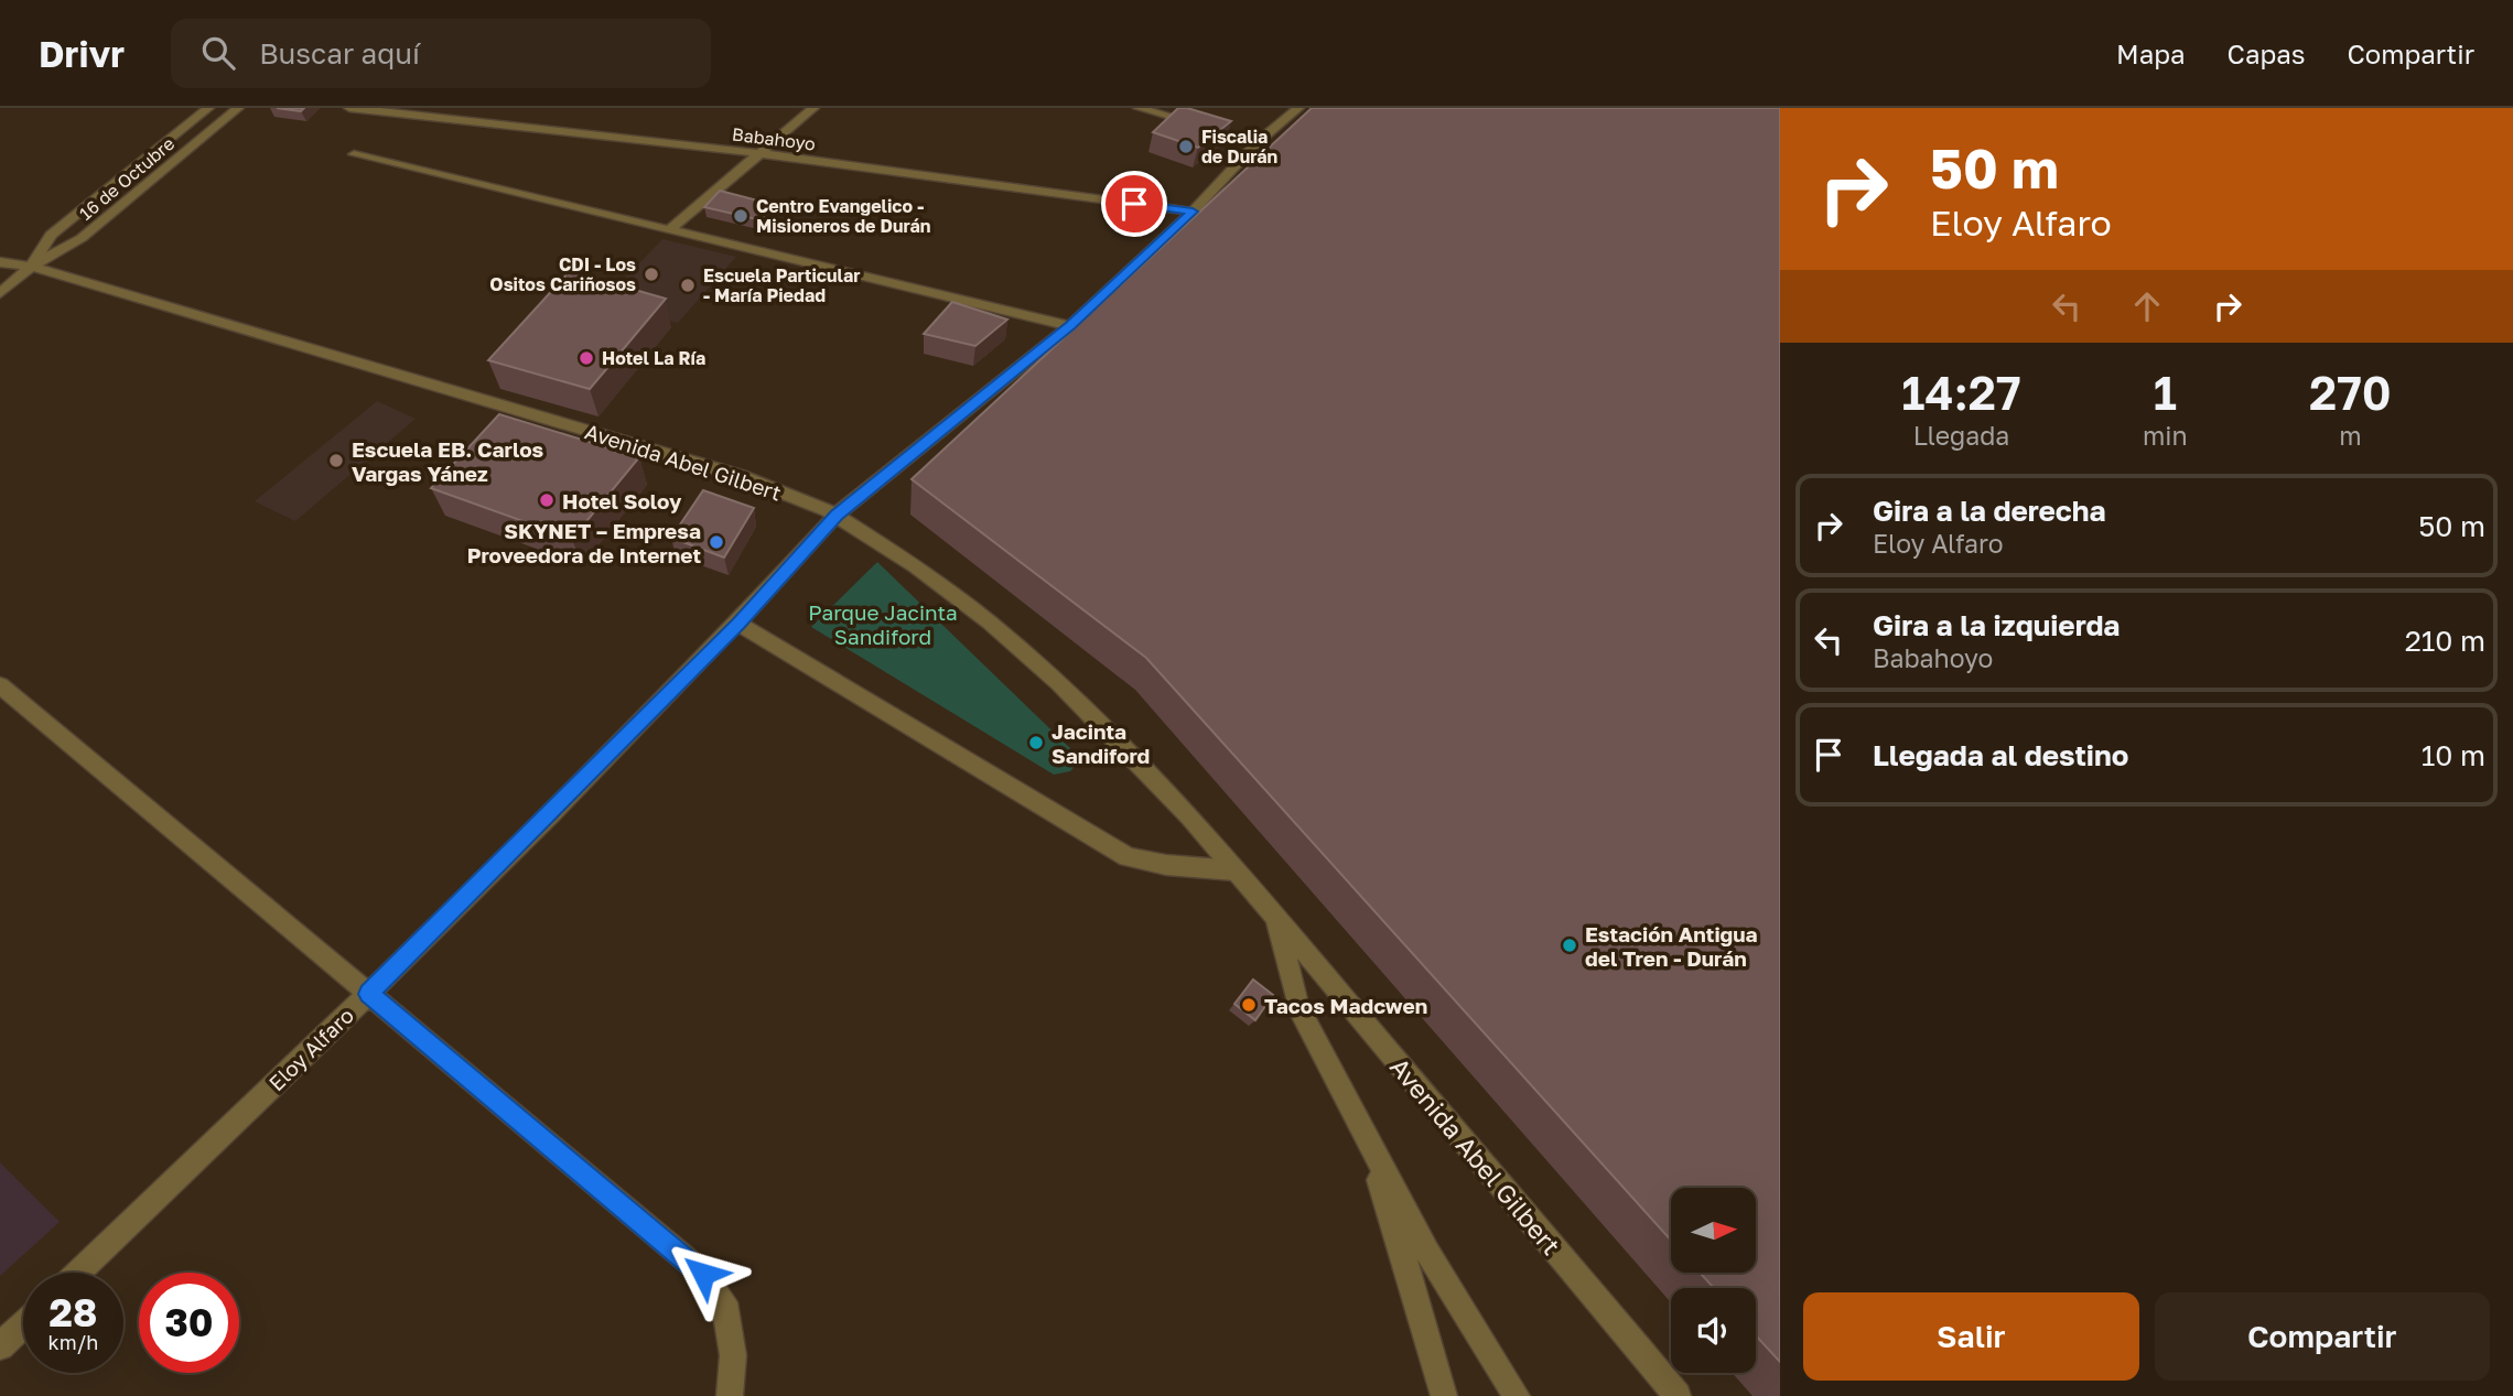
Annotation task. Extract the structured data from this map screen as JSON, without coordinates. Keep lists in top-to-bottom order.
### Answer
{
  "streets": {
    "street": [
      "Babahoyo",
      "16 de Octubre",
      "Avenida Abel Gilbert",
      "Eloy Alfaro"
    ]
  },
  "crossings": [
    ["Babahoyo", "Eloy Alfaro"],
    ["16 de Octubre", "Avenida Abel Gilbert"],
    ["Avenida Abel Gilbert", "Eloy Alfaro"]
  ],
  "parks": ["Parque Jacinta Sandiford"],
  "places": [
    "Fiscalia de Durán",
    "Centro Evangelico - Misioneros de Durán",
    "CDI - Los Ositos Cariñosos",
    "Escuela Particular - María Piedad",
    "Hotel La Ría",
    "Escuela EB. Carlos Vargas Yánez",
    "Hotel Soloy",
    "SKYNET – Empresa Proveedora de Internet",
    "Jacinta Sandiford",
    "Estación Antigua del Tren - Durán",
    "Tacos Madcwen"
  ],
  "north": "right",
  "page": {
    "header": "Drivr",
    "search": "Buscar aquí",
    "nav": ["Mapa", "Capas", "Compartir"],
    "turn": ["50 m", "Eloy Alfaro"],
    "eta": [
      "14:27",
      "Llegada",
      "1",
      "min",
      "270",
      "m"
    ],
    "list": [
      {
        "name": "Gira a la derecha",
        "note": "Eloy Alfaro",
        "value": "50 m"
      },
      {
        "name": "Gira a la izquierda",
        "note": "Babahoyo",
        "value": "210 m"
      },
      {
        "name": "Llegada al destino",
        "value": "10 m"
      }
    ],
    "speed": "28 km/h",
    "limit": "30",
    "buttons": ["Salir", "Compartir"]
  }
}
